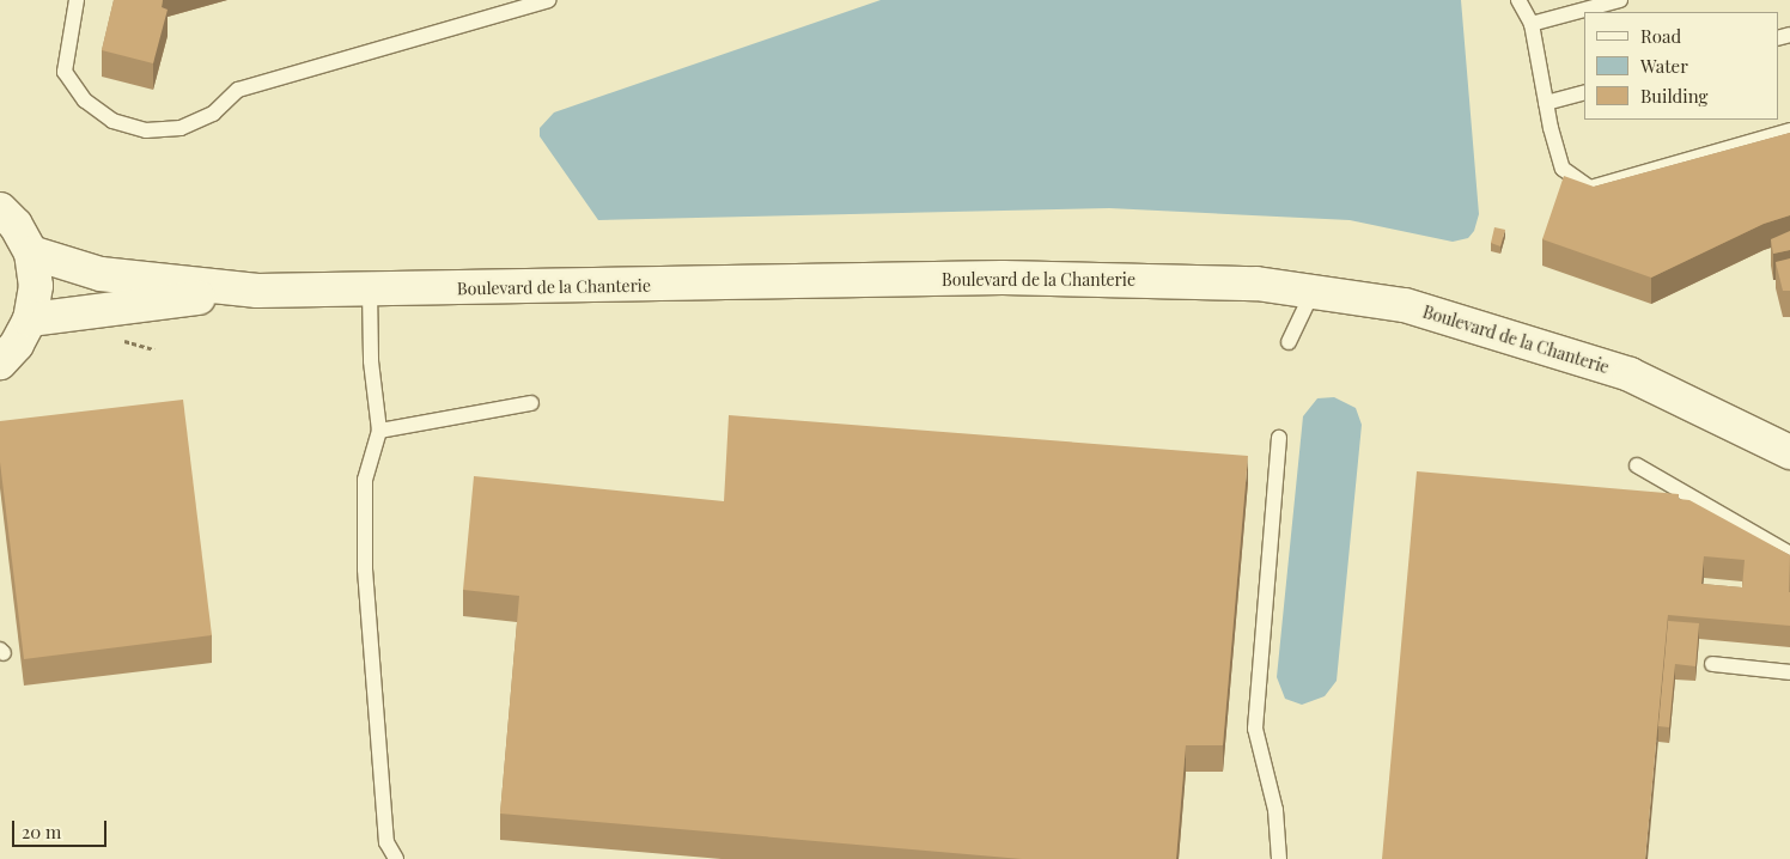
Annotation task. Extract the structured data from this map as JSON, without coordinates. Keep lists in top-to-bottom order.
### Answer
{
  "streets": {
    "street": ["Boulevard de la Chanterie"]
  },
  "legend": ["Road", "Water", "Building"],
  "scale_bar": "20 m"
}
